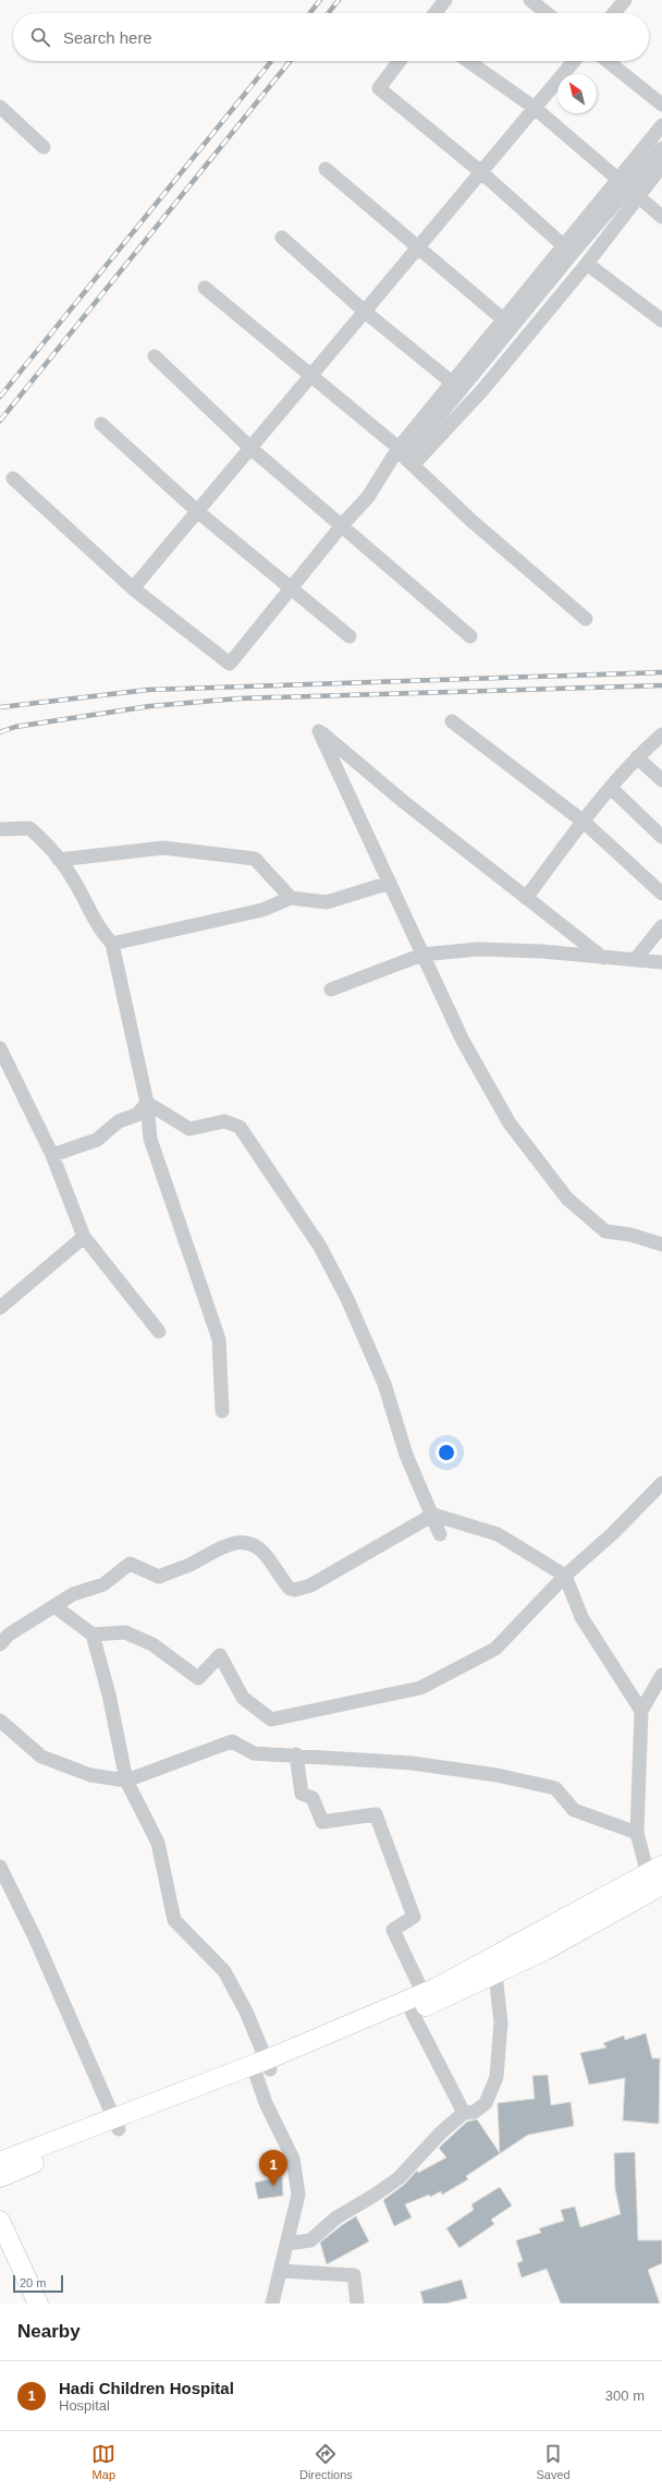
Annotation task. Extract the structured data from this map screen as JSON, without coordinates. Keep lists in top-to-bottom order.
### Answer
{
  "scale_bar": "20 m",
  "north": "top left",
  "page": {
    "search": "Search here",
    "pins": "1",
    "scale": "20 m",
    "heading": "Nearby",
    "list": [
      {
        "mark": "1",
        "name": "Hadi Children Hospital",
        "note": "Hospital",
        "value": "300 m"
      }
    ],
    "nav": ["Map", "Directions", "Saved"]
  }
}
